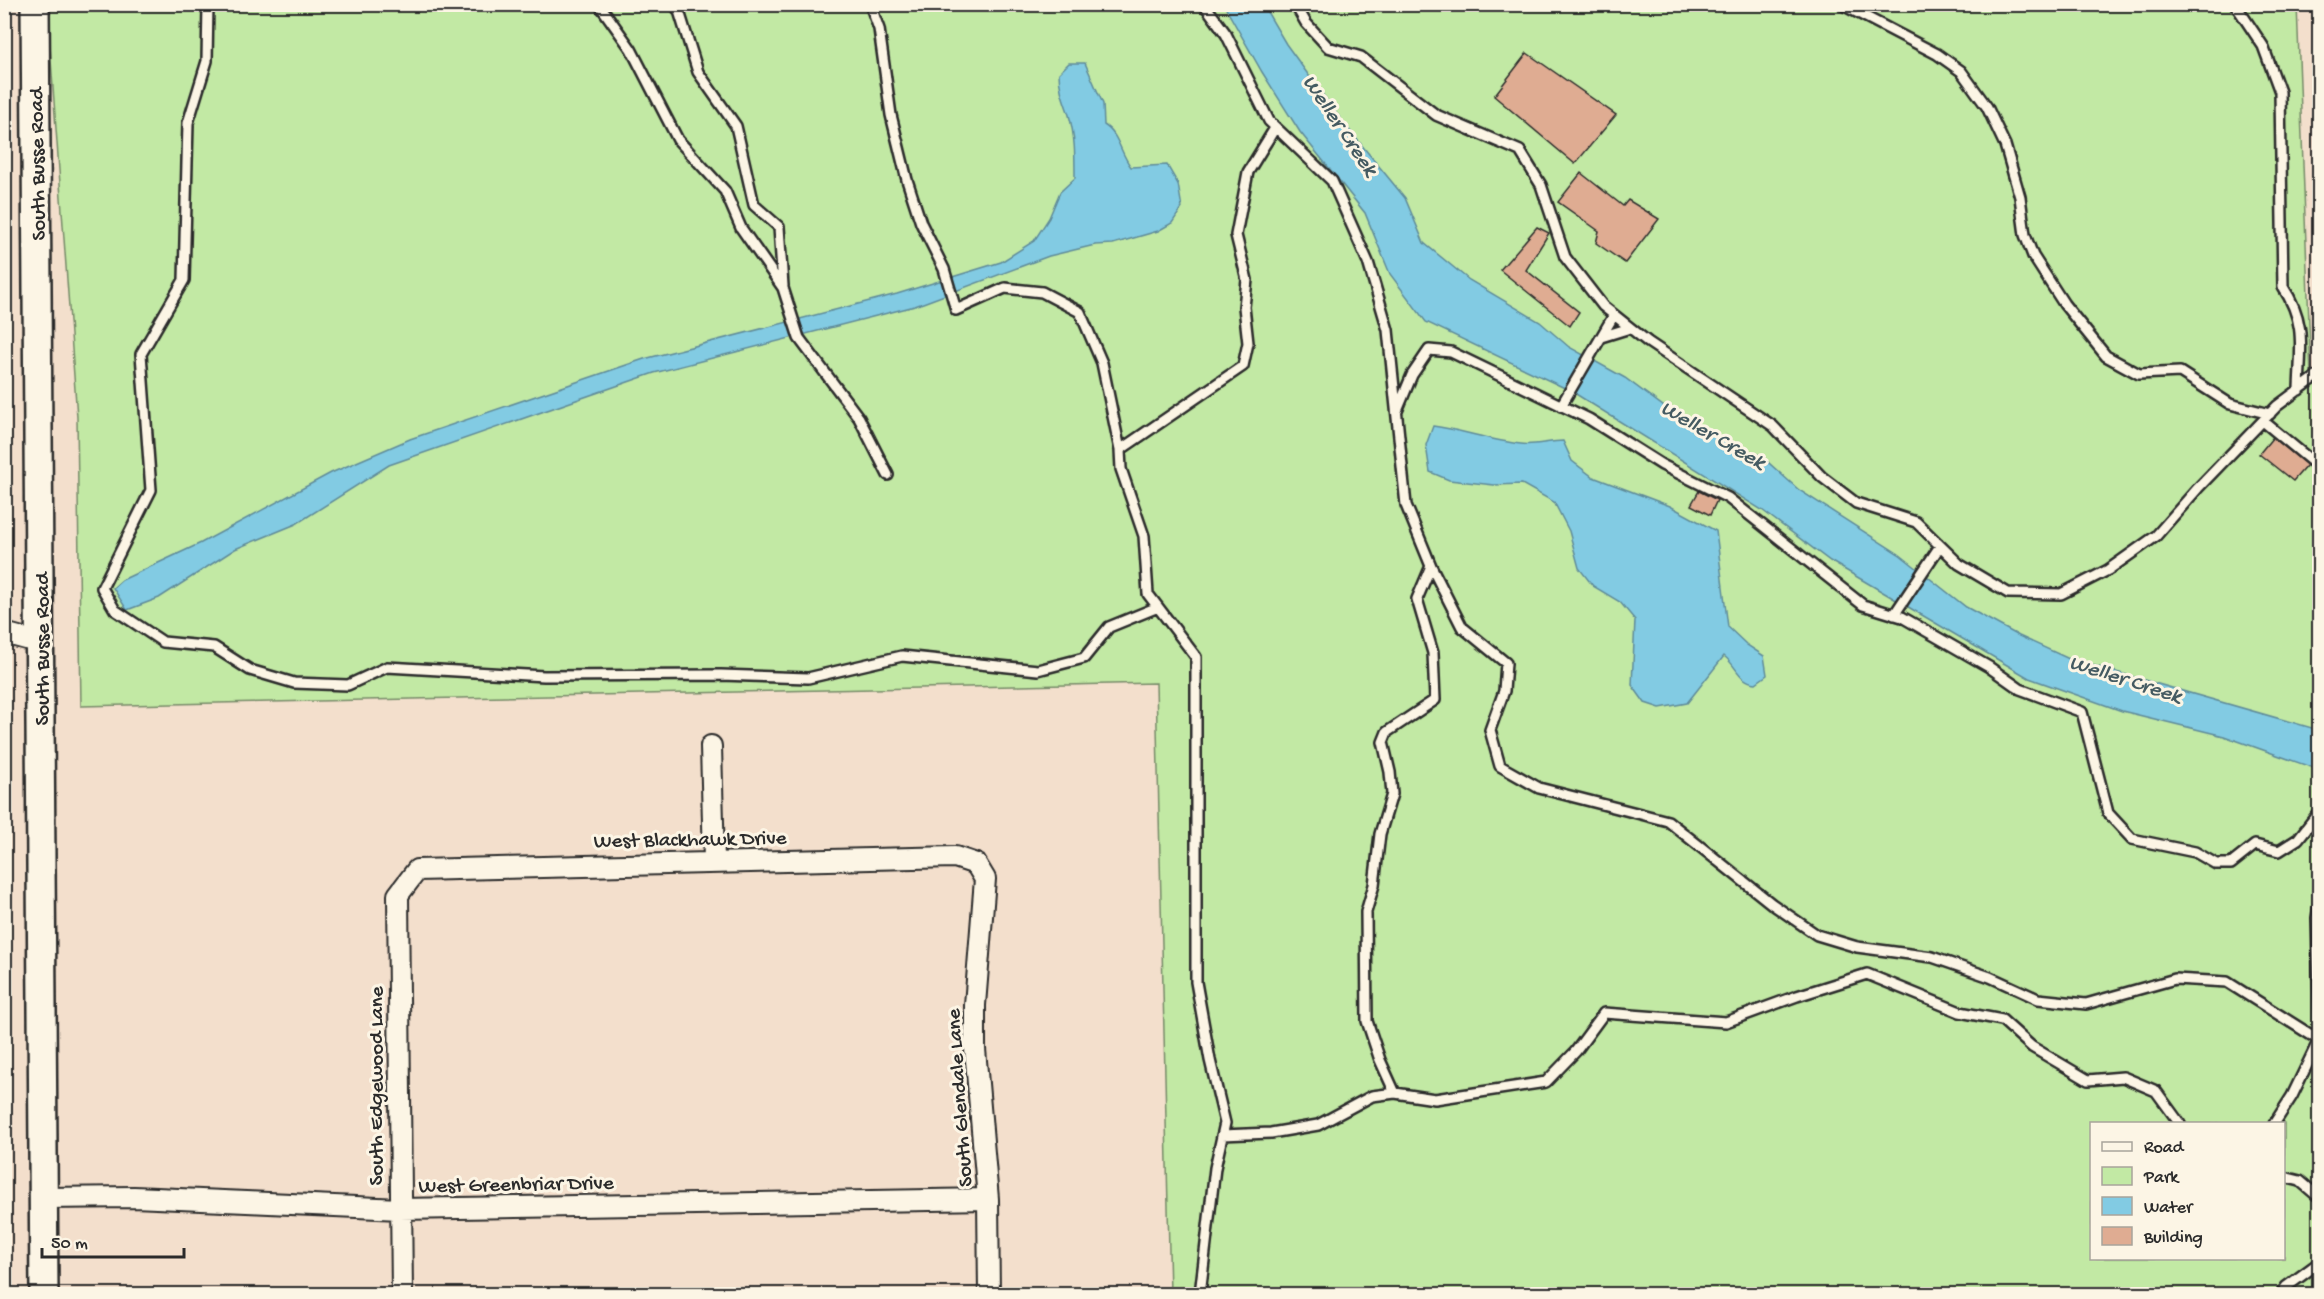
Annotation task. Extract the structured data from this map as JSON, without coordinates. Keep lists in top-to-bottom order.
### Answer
{
  "streets": {
    "main road": ["South Busse Road"],
    "street": [
      "West Blackhawk Drive",
      "South Edgewood Lane",
      "South Glendale Lane",
      "West Greenbriar Drive"
    ]
  },
  "crossings": [
    ["South Busse Road", "West Greenbriar Drive"],
    ["West Blackhawk Drive", "South Edgewood Lane"],
    ["West Blackhawk Drive", "South Glendale Lane"],
    ["South Edgewood Lane", "West Greenbriar Drive"],
    ["South Glendale Lane", "West Greenbriar Drive"]
  ],
  "water": ["Weller Creek"],
  "legend": [
    "Road",
    "Park",
    "Water",
    "Building"
  ],
  "scale_bar": "50 m"
}
